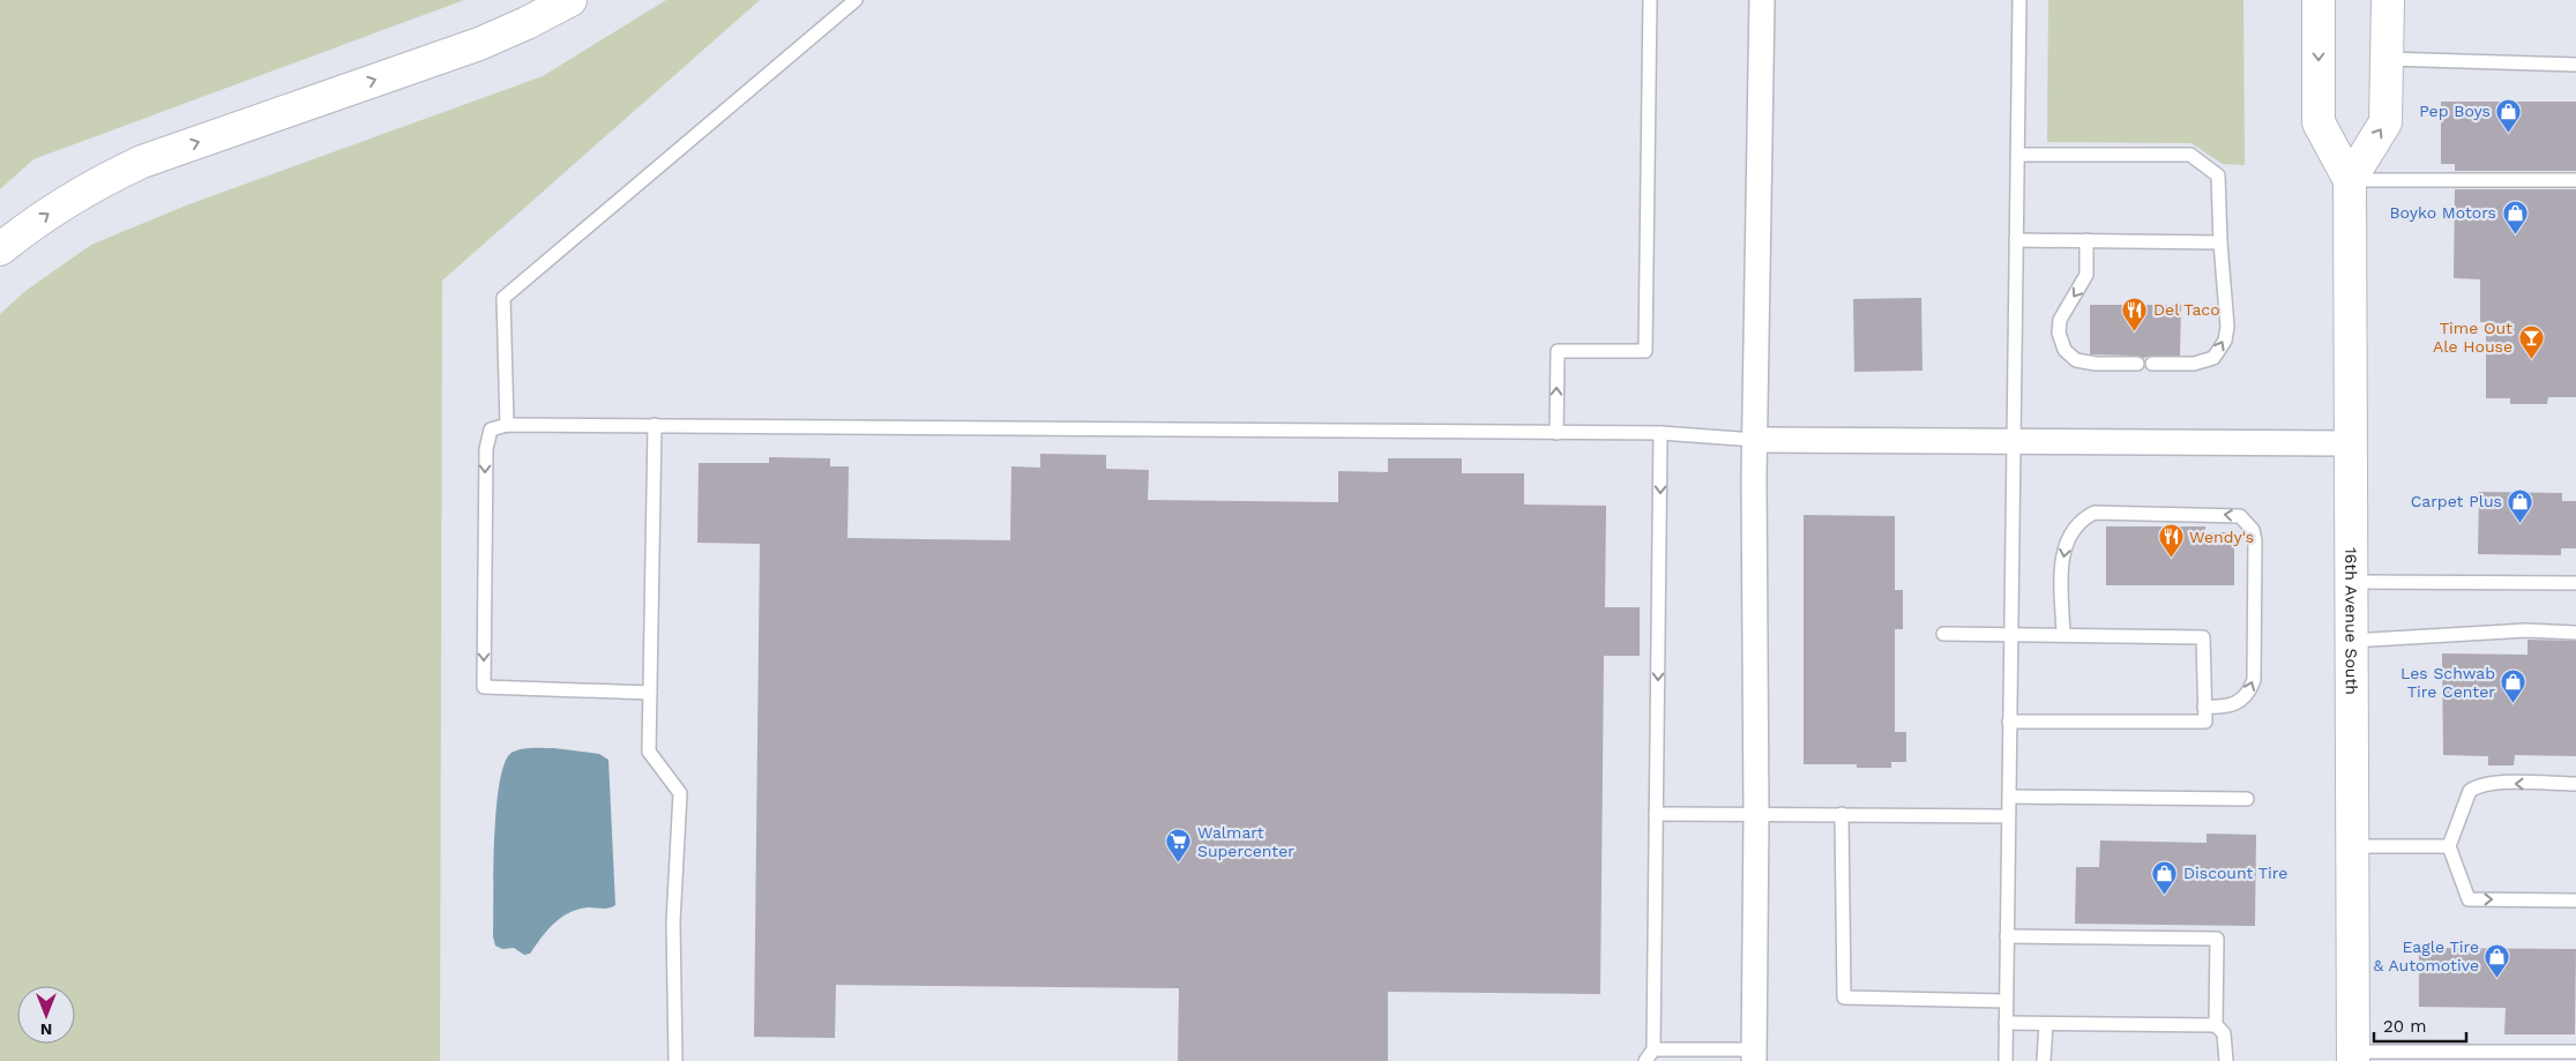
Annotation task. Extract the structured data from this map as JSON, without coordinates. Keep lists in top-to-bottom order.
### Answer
{
  "streets": {
    "main road": ["16th Avenue South"]
  },
  "places": {
    "shop": [
      "Pep Boys",
      "Boyko Motors",
      "Carpet Plus",
      "Les Schwab Tire Center",
      "Discount Tire",
      "Eagle Tire & Automotive"
    ],
    "restaurant": ["Del Taco", "Wendy's"],
    "bar": ["Time Out Ale House"],
    "supermarket": ["Walmart Supercenter"]
  },
  "scale_bar": "20 m",
  "north": "bottom"
}
